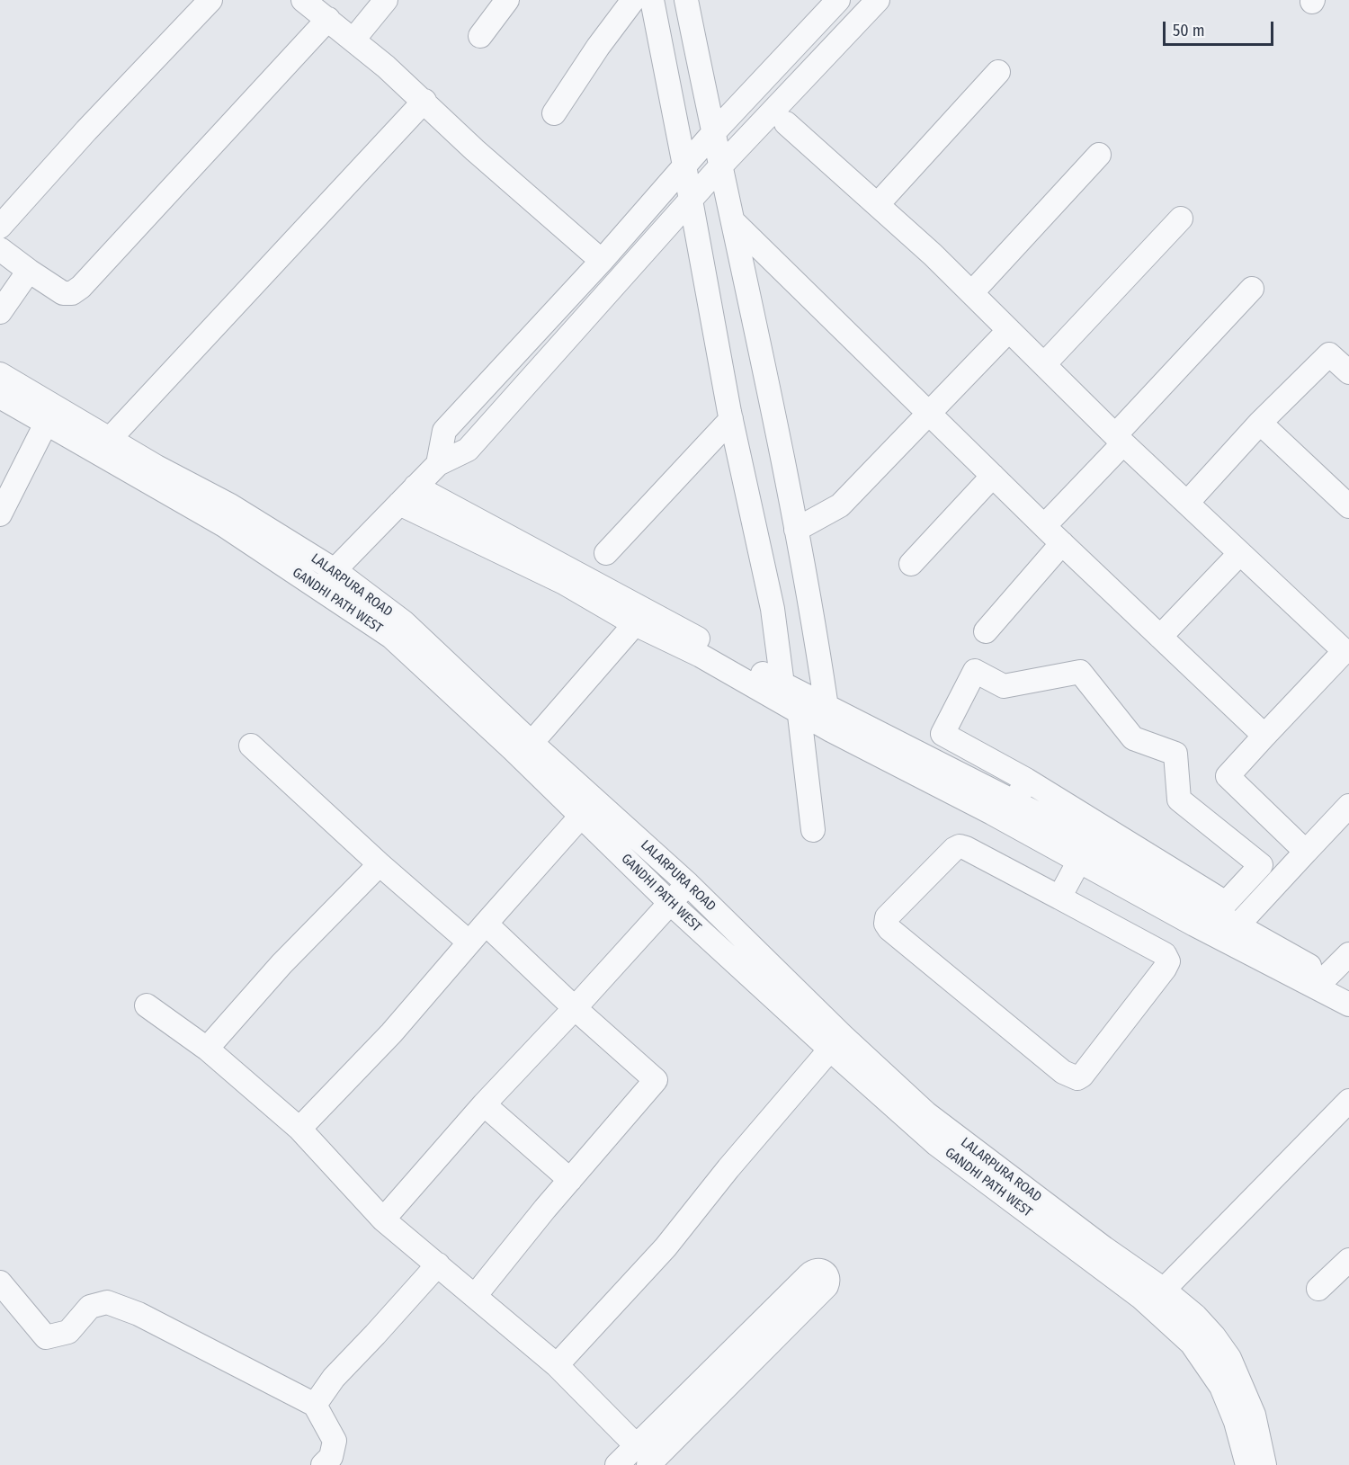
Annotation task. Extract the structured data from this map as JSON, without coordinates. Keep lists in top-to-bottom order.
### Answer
{
  "streets": {
    "street": ["LALARPURA ROAD", "GANDHI PATH WEST"]
  },
  "crossings": [
    ["LALARPURA ROAD", "GANDHI PATH WEST"]
  ],
  "scale_bar": "50 m"
}
